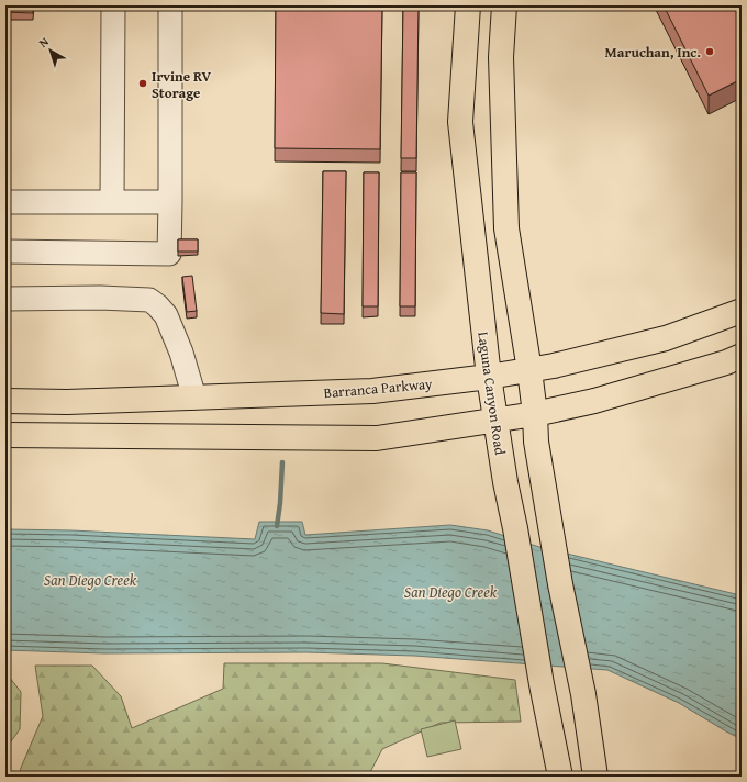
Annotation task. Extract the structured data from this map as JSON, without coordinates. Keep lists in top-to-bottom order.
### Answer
{
  "streets": {
    "main road": ["Barranca Parkway", "Laguna Canyon Road"]
  },
  "crossings": [
    ["Barranca Parkway", "Laguna Canyon Road"]
  ],
  "water": ["San Diego Creek"],
  "places": ["Maruchan, Inc.", "Irvine RV Storage"],
  "north": "top left"
}
